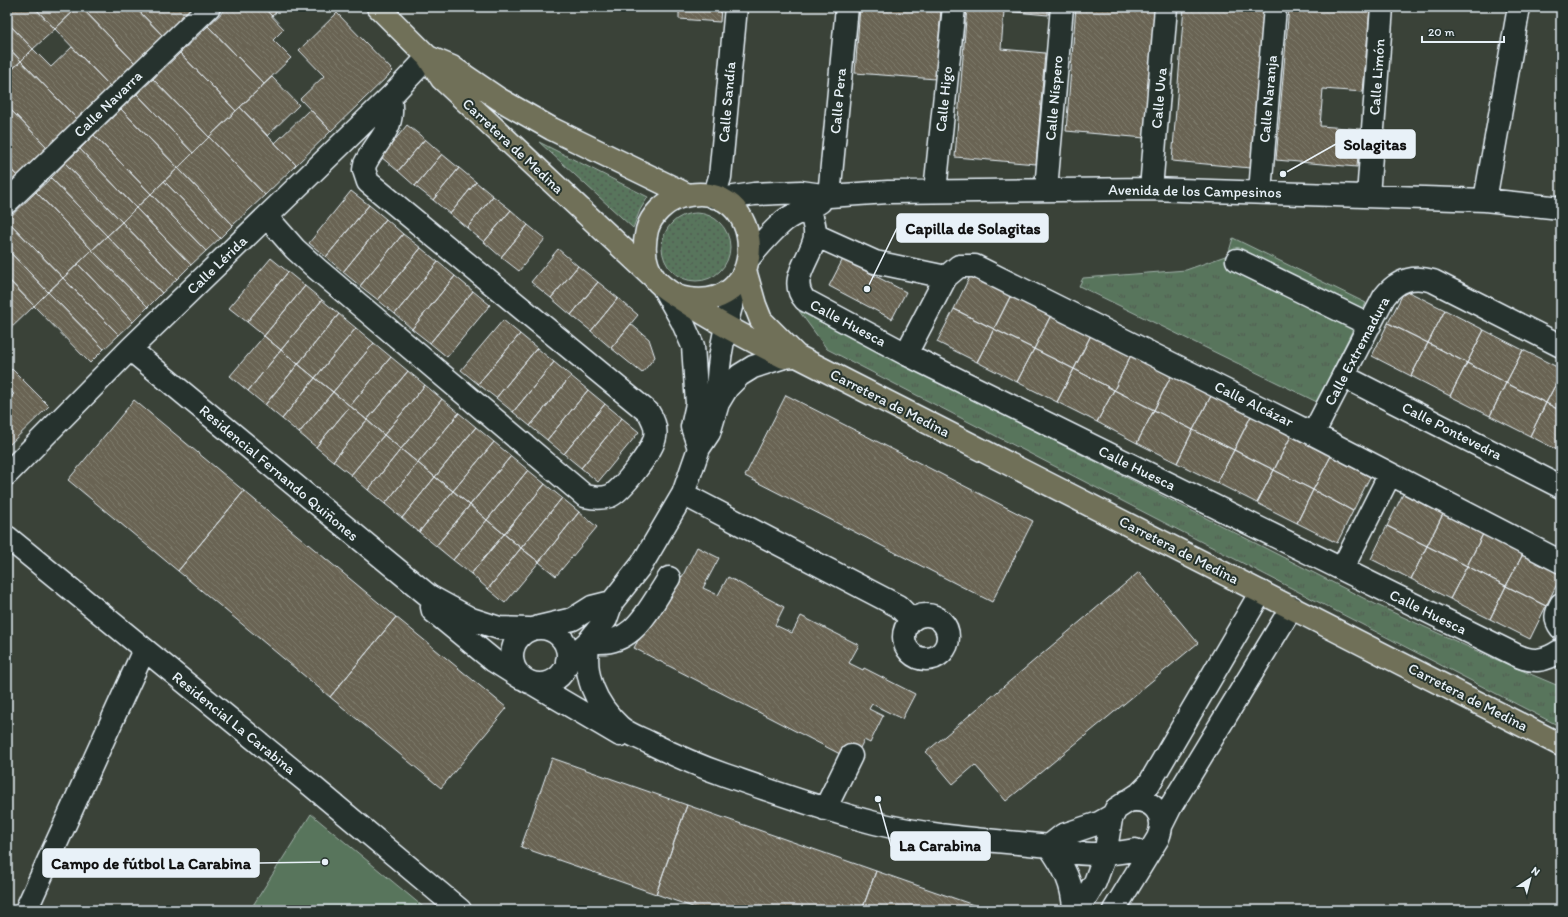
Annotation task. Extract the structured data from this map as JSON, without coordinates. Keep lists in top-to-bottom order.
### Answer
{
  "streets": {
    "main road": ["Carretera de Medina"],
    "street": [
      "Calle Limón",
      "Calle Níspero",
      "Calle Uva",
      "Calle Higo",
      "Calle Naranja",
      "Calle Pera",
      "Calle Sandía",
      "Calle Navarra",
      "Avenida de los Campesinos",
      "Calle Lérida",
      "Calle Huesca",
      "Calle Extremadura",
      "Calle Alcázar",
      "Calle Pontevedra",
      "Residencial Fernando Quiñones",
      "Residencial La Carabina"
    ]
  },
  "crossings": [
    ["Calle Limón", "Avenida de los Campesinos"],
    ["Calle Níspero", "Avenida de los Campesinos"],
    ["Calle Uva", "Avenida de los Campesinos"],
    ["Calle Higo", "Avenida de los Campesinos"],
    ["Calle Naranja", "Avenida de los Campesinos"],
    ["Calle Pera", "Avenida de los Campesinos"],
    ["Calle Sandía", "Carretera de Medina"],
    ["Calle Sandía", "Avenida de los Campesinos"],
    ["Carretera de Medina", "Avenida de los Campesinos"],
    ["Carretera de Medina", "Calle Lérida"],
    ["Calle Lérida", "Residencial Fernando Quiñones"],
    ["Calle Huesca", "Calle Alcázar"],
    ["Calle Extremadura", "Calle Alcázar"],
    ["Calle Extremadura", "Calle Pontevedra"]
  ],
  "places": [
    "Solagitas",
    "Capilla de Solagitas",
    "La Carabina",
    "Campo de fútbol La Carabina"
  ],
  "scale_bar": "20 m",
  "north": "top right"
}
